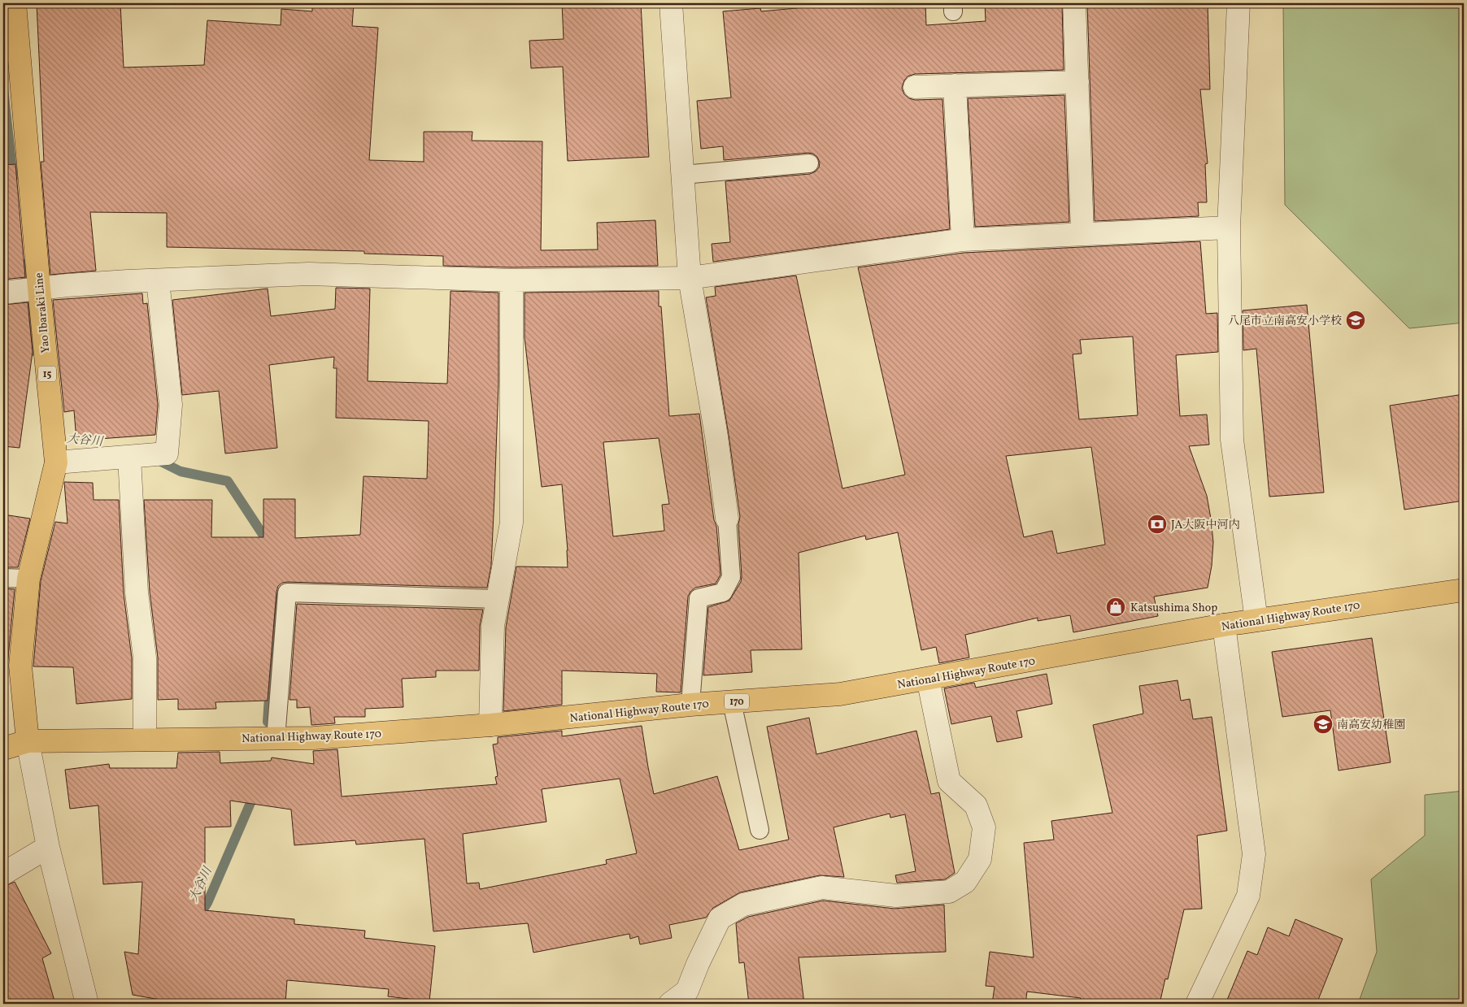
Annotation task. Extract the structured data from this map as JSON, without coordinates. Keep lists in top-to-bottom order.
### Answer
{
  "streets": {
    "main road": [
      "Yao Ibaraki Line",
      "15",
      "National Highway Route 170",
      "170"
    ]
  },
  "crossings": [
    ["Yao Ibaraki Line", "National Highway Route 170"]
  ],
  "water": ["大谷川"],
  "places": {
    "school or university": ["八尾市立南高安小学校", "南高安幼稚園"],
    "bank": ["JA大阪中河内"],
    "shop": ["Katsushima Shop"]
  }
}
